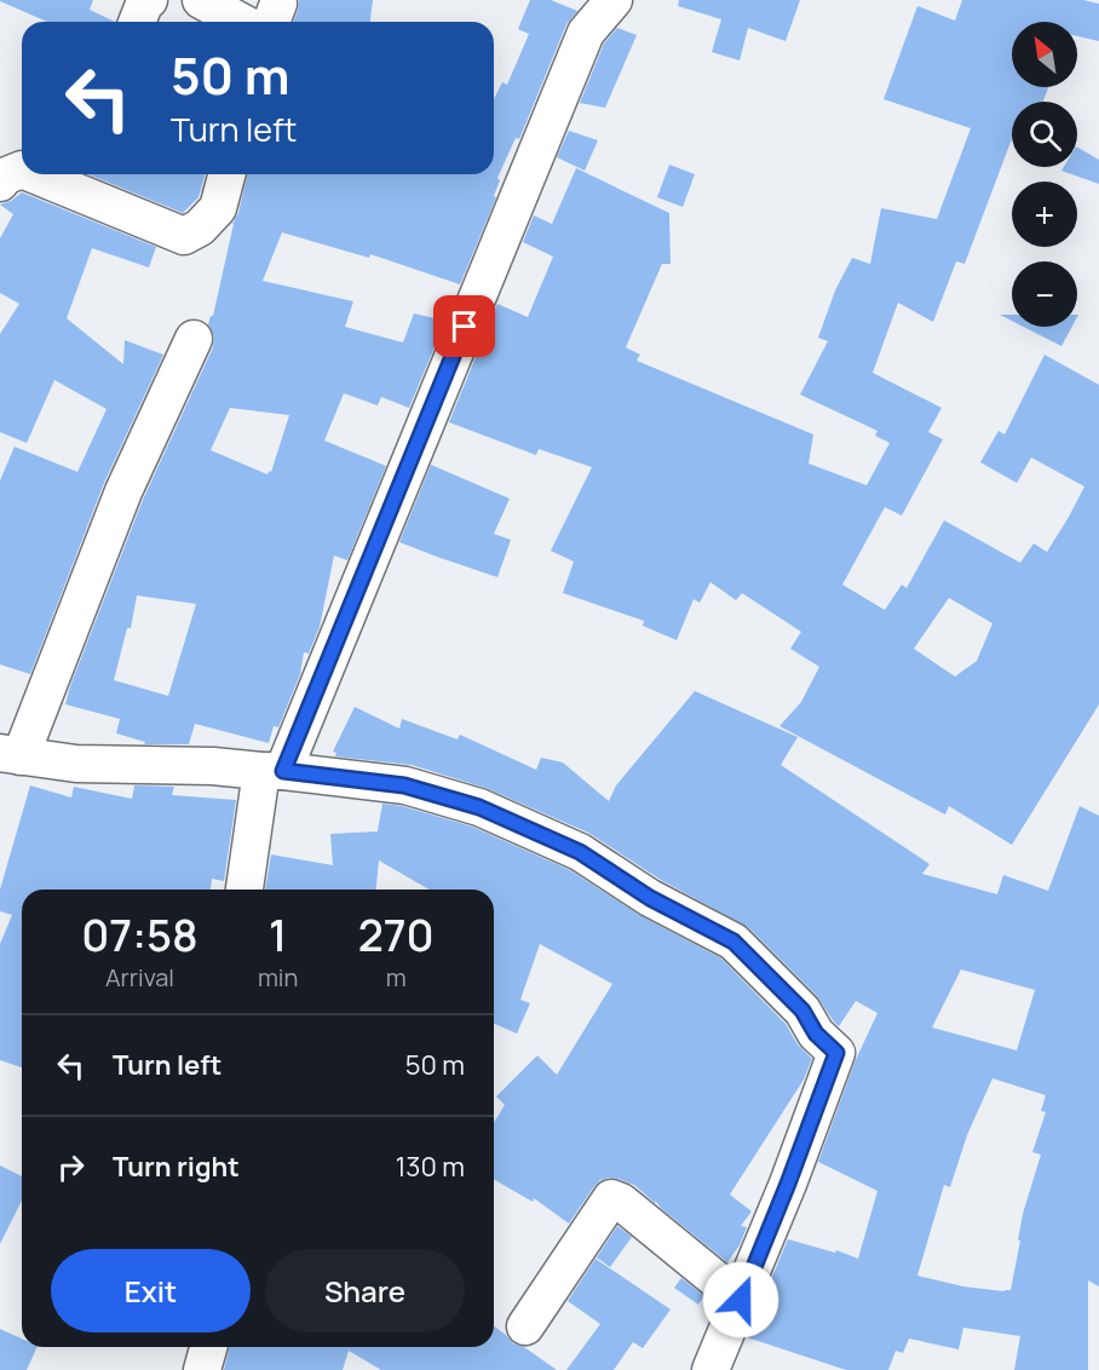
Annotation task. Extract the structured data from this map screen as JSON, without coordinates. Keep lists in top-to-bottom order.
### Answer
{
  "north": "top left",
  "page": {
    "map_buttons": ["+", "−"],
    "turn": ["50 m", "Turn left"],
    "eta": [
      "07:58",
      "Arrival",
      "1",
      "min",
      "270",
      "m"
    ],
    "list": [
      {
        "name": "Turn left",
        "value": "50 m"
      },
      {
        "name": "Turn right",
        "value": "130 m"
      }
    ],
    "buttons": ["Exit", "Share"]
  }
}
